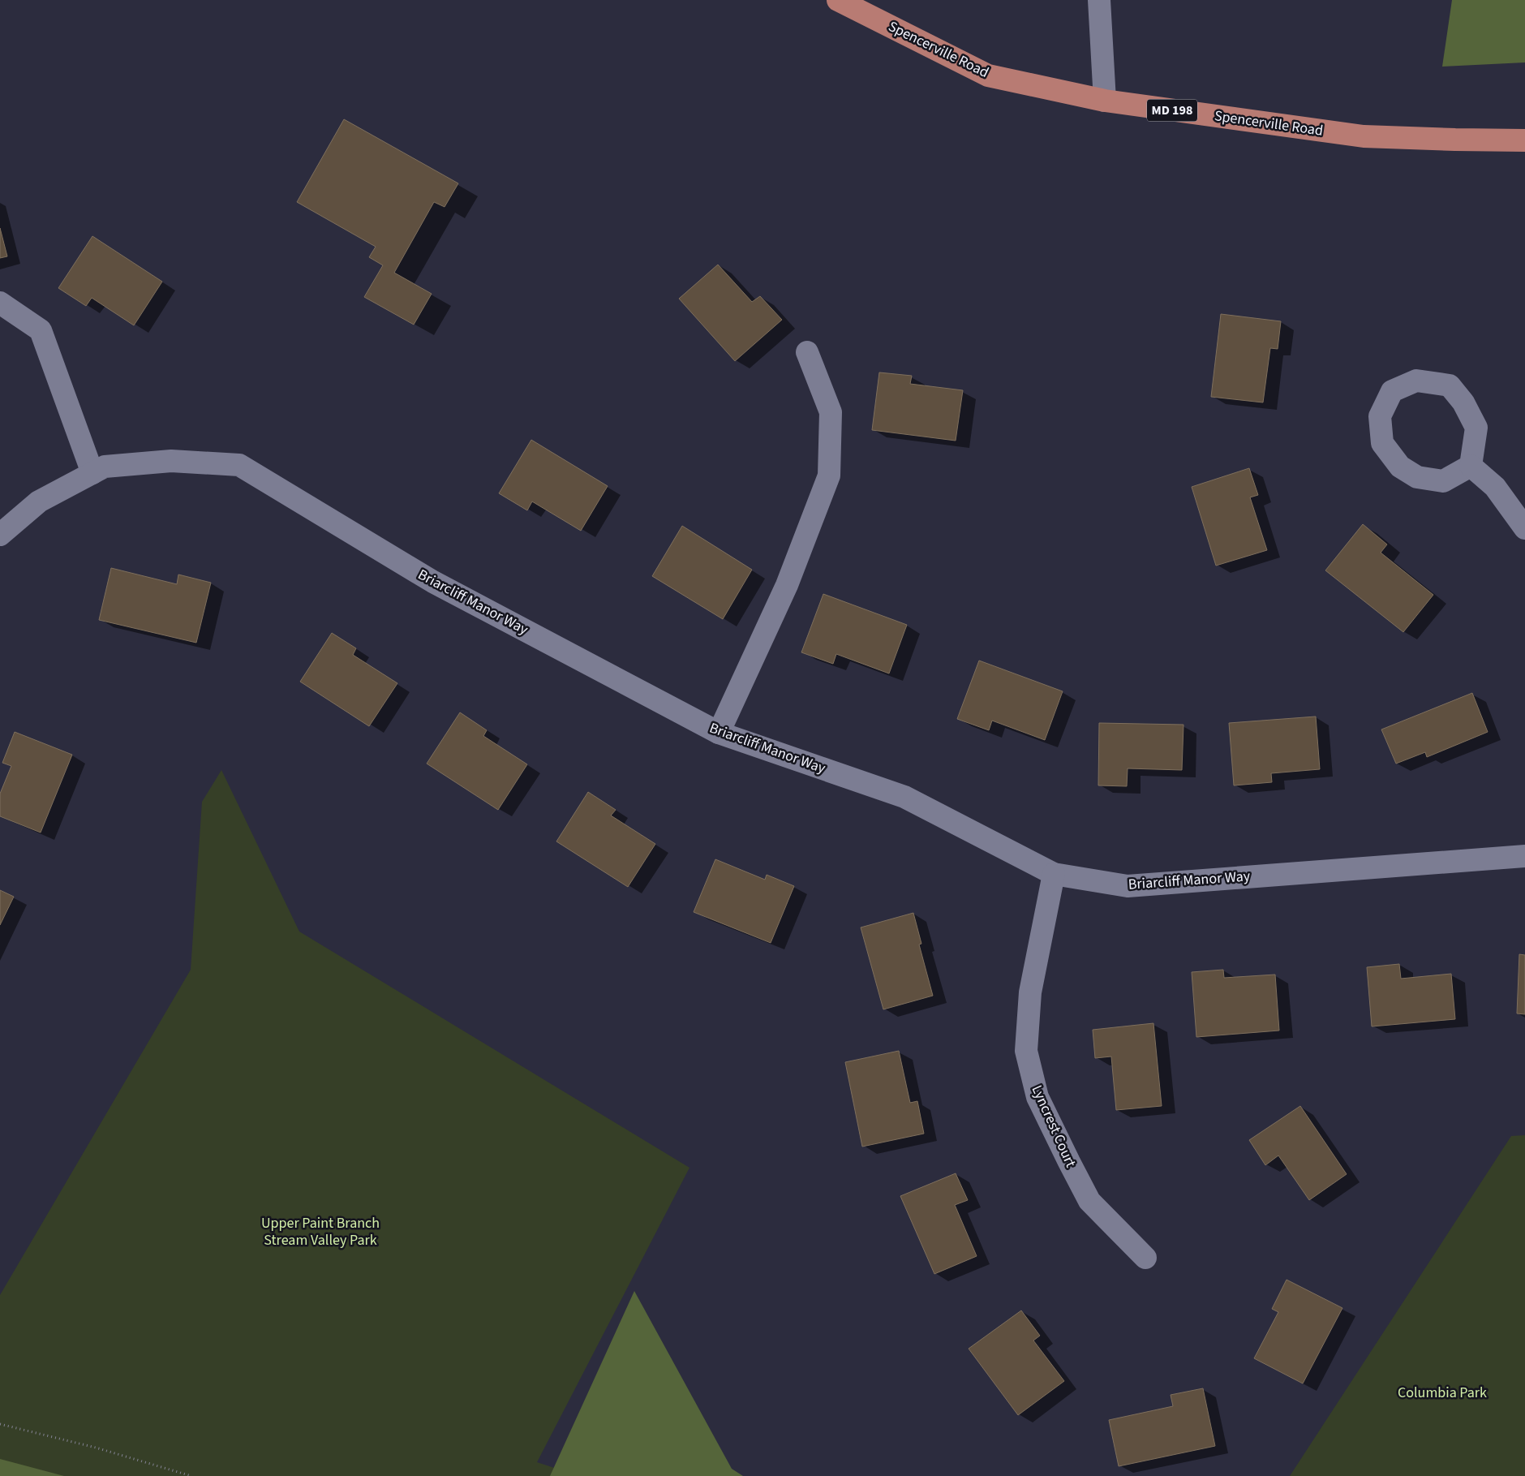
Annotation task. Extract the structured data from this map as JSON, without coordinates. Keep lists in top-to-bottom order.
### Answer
{
  "streets": {
    "main road": ["Spencerville Road", "MD 198"],
    "street": ["Briarcliff Manor Way", "Lyncrest Court"]
  },
  "crossings": [
    ["Briarcliff Manor Way", "Lyncrest Court"]
  ],
  "parks": ["Upper Paint Branch Stream Valley Park", "Columbia Park"]
}
